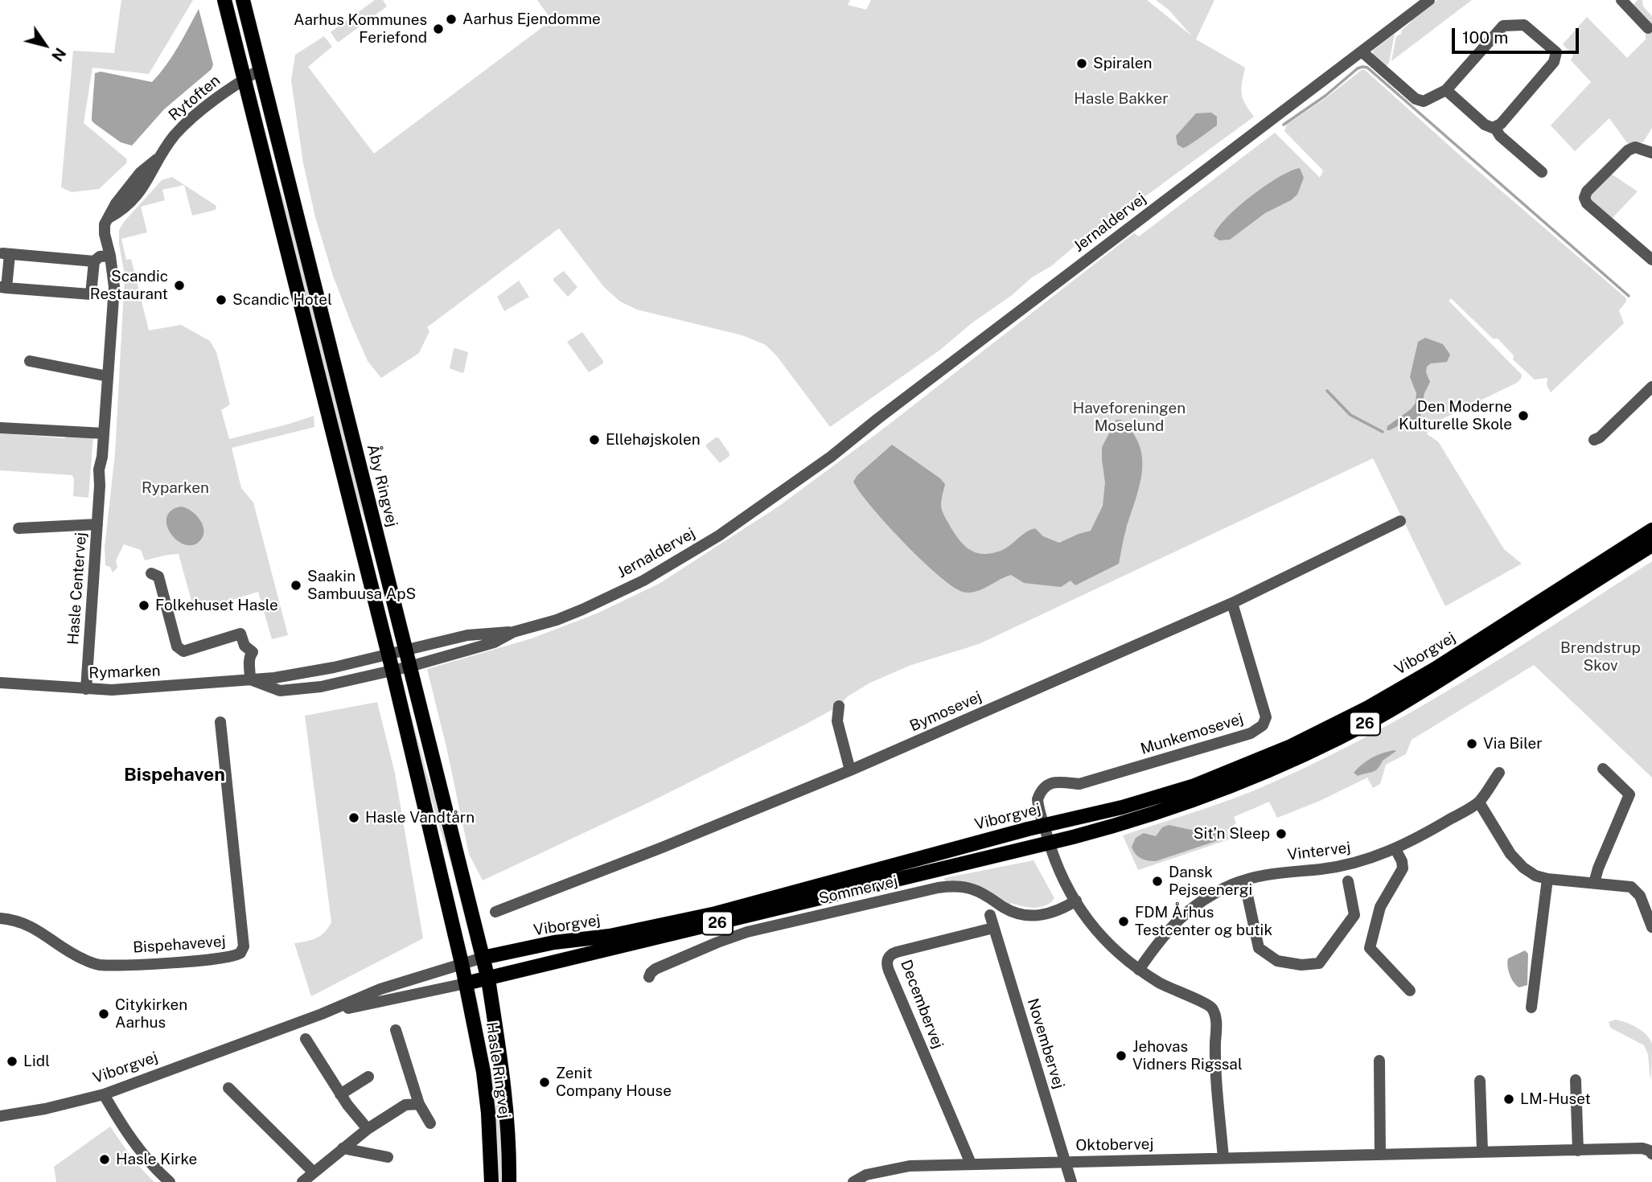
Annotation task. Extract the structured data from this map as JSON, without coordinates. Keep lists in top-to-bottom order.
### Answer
{
  "streets": {
    "main road": [
      "Åby Ringvej",
      "Viborgvej",
      "26",
      "Hasle Ringvej"
    ],
    "street": [
      "Rytoften",
      "Jernaldervej",
      "Hasle Centervej",
      "Rymarken",
      "Bymosevej",
      "Munkemosevej",
      "Vintervej",
      "Sommervej",
      "Bispehavevej",
      "Decembervej",
      "Novembervej",
      "Oktobervej"
    ]
  },
  "crossings": [
    ["Rytoften", "Åby Ringvej"],
    ["Rytoften", "Hasle Centervej"],
    ["Jernaldervej", "Åby Ringvej"],
    ["Jernaldervej", "Rymarken"],
    ["Åby Ringvej", "Viborgvej"],
    ["Åby Ringvej", "Hasle Ringvej"],
    ["Hasle Centervej", "Rymarken"],
    ["Viborgvej", "Munkemosevej"],
    ["Viborgvej", "Hasle Ringvej"],
    ["Bymosevej", "Munkemosevej"],
    ["Decembervej", "Novembervej"],
    ["Decembervej", "Oktobervej"],
    ["Novembervej", "Oktobervej"]
  ],
  "districts": ["Bispehaven"],
  "parks": [
    "Hasle Bakker",
    "Haveforeningen Moselund",
    "Ryparken",
    "Brendstrup Skov"
  ],
  "places": [
    "Aarhus Ejendomme",
    "Aarhus Kommunes Feriefond",
    "Spiralen",
    "Scandic Restaurant",
    "Scandic Hotel",
    "Den Moderne Kulturelle Skole",
    "Ellehøjskolen",
    "Saakin Sambuusa ApS",
    "Folkehuset Hasle",
    "Via Biler",
    "Hasle Vandtårn",
    "Sit’n Sleep",
    "Dansk Pejseenergi",
    "FDM Århus Testcenter og butik",
    "Citykirken Aarhus",
    "Jehovas Vidners Rigssal",
    "Lidl",
    "Zenit Company House",
    "LM-Huset",
    "Hasle Kirke"
  ],
  "scale_bar": "100 m",
  "north": "bottom right"
}
